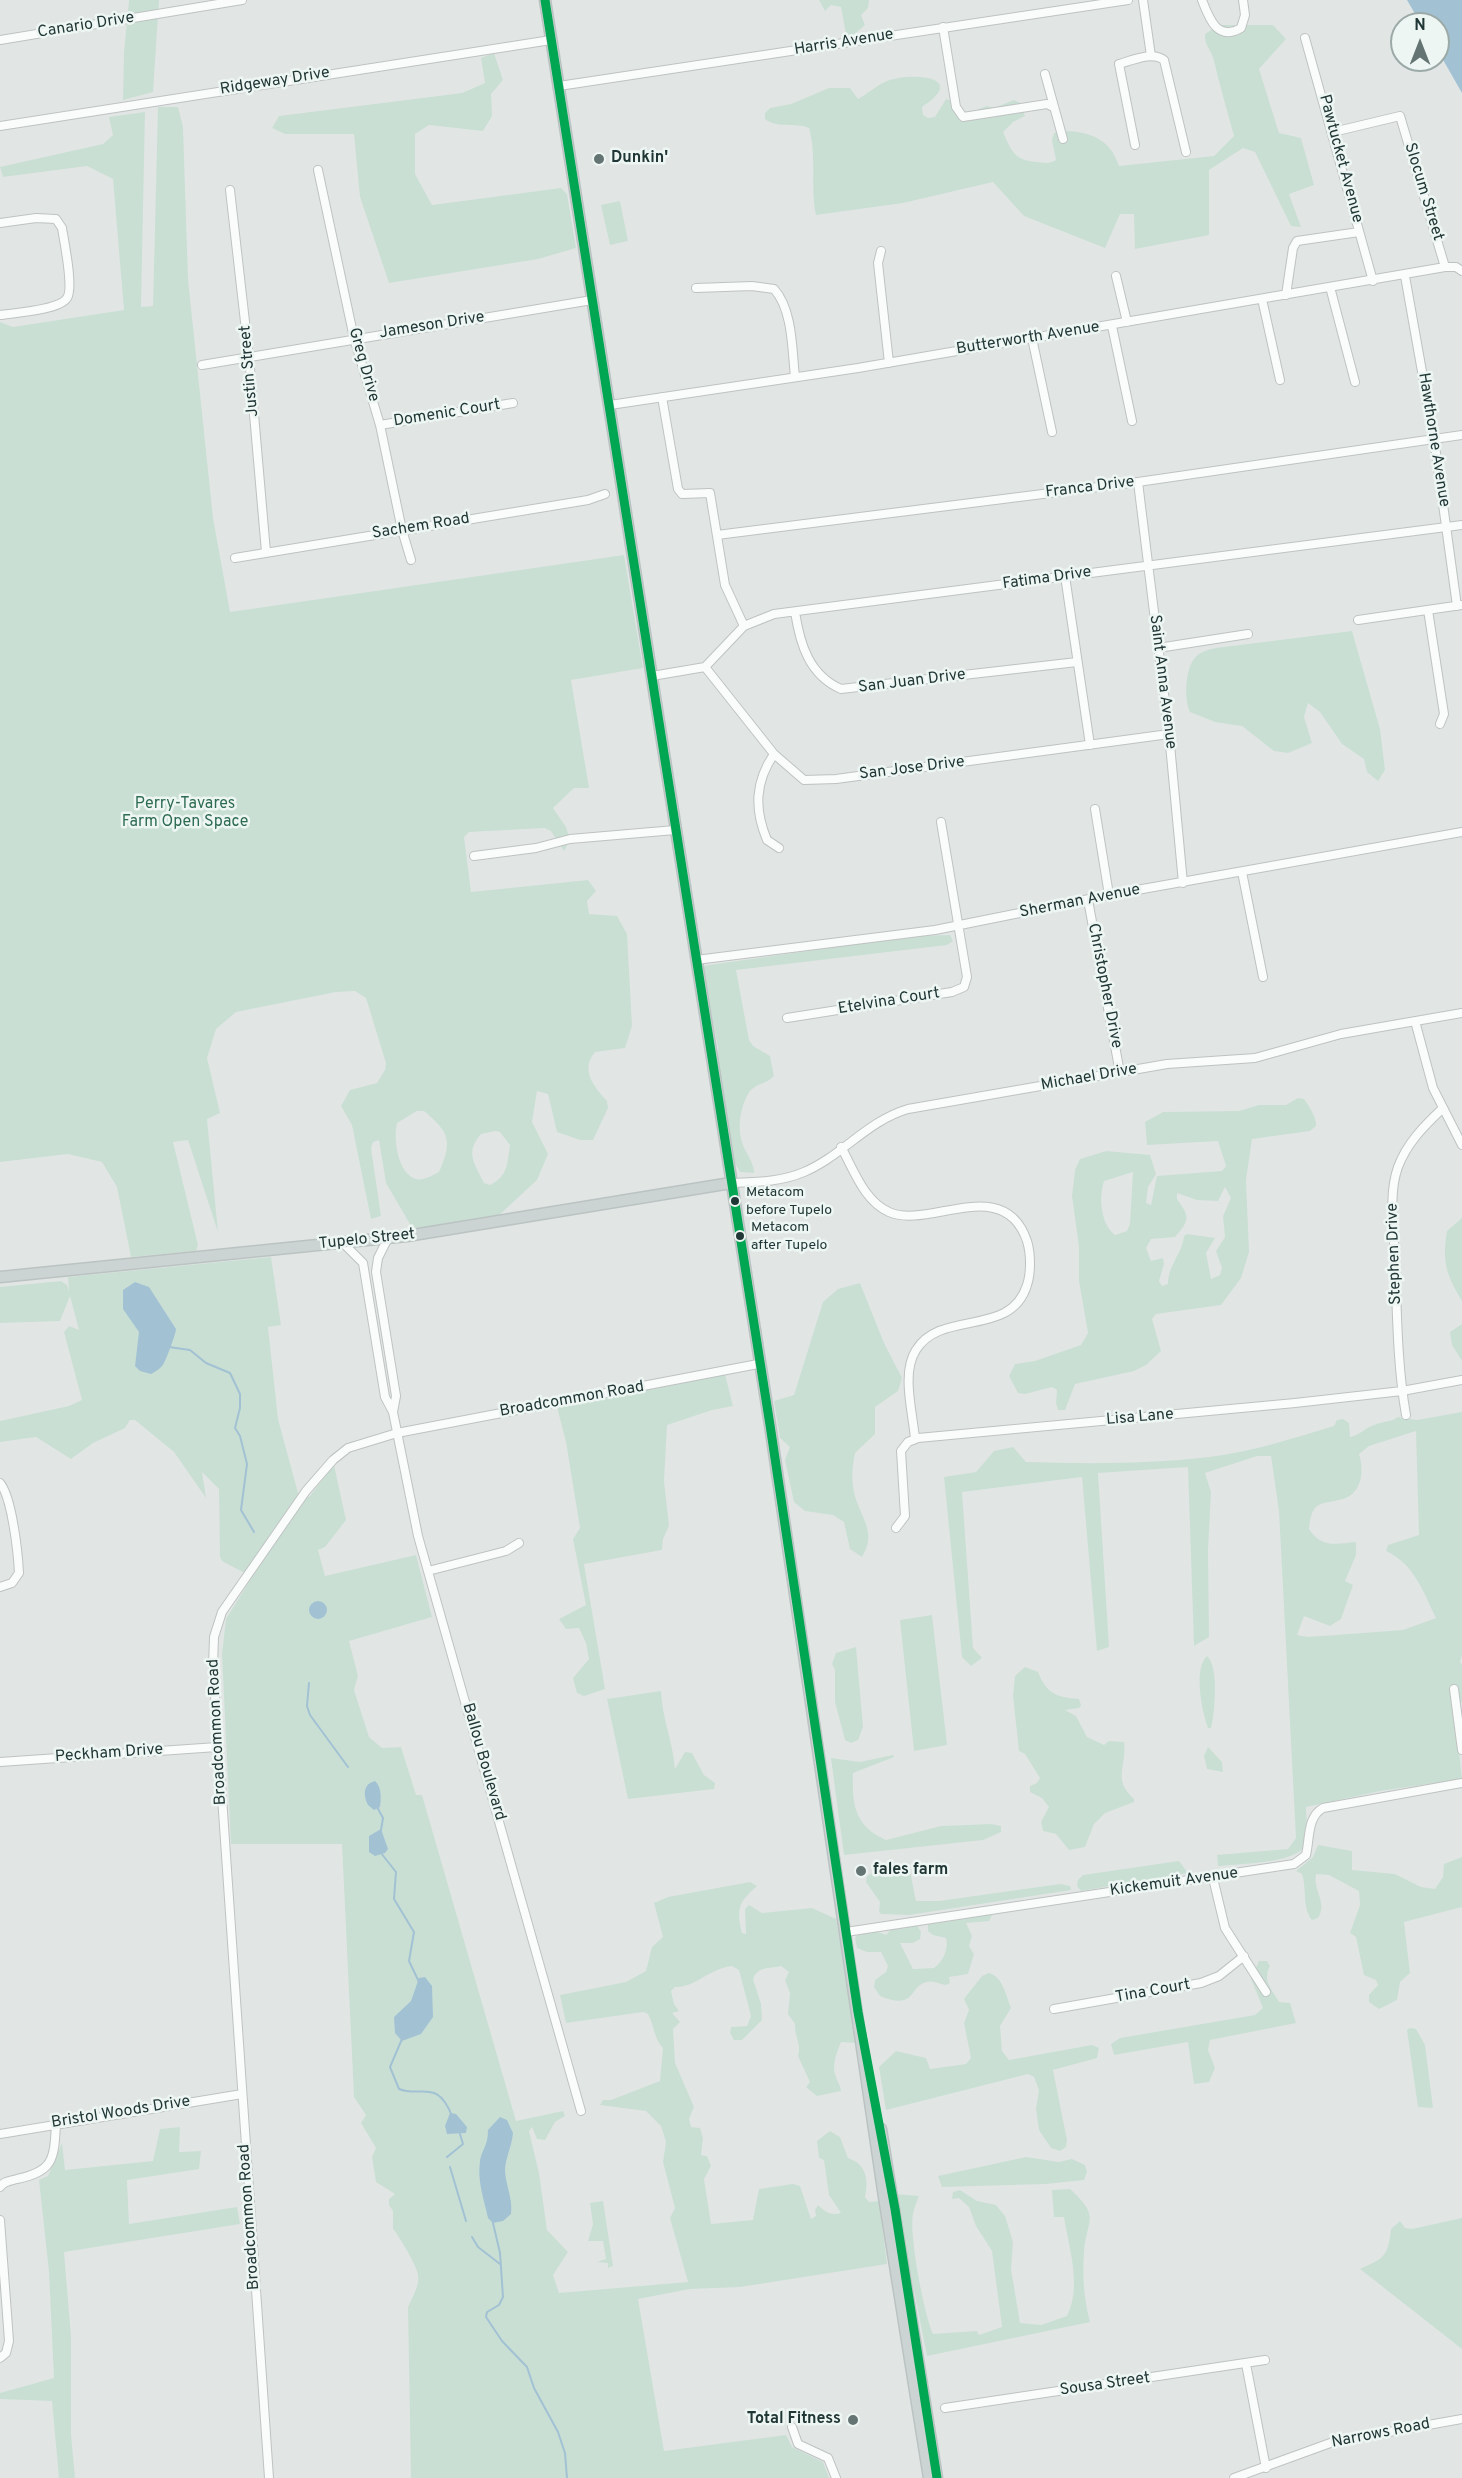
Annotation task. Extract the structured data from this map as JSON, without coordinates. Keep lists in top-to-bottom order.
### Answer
{
  "streets": {
    "main road": ["Tupelo Street"],
    "street": [
      "Canario Drive",
      "Harris Avenue",
      "Ridgeway Drive",
      "Pawtucket Avenue",
      "Slocum Street",
      "Jameson Drive",
      "Butterworth Avenue",
      "Greg Drive",
      "Justin Street",
      "Domenic Court",
      "Hawthorne Avenue",
      "Franca Drive",
      "Sachem Road",
      "Fatima Drive",
      "San Juan Drive",
      "Saint Anna Avenue",
      "San Jose Drive",
      "Sherman Avenue",
      "Christopher Drive",
      "Etelvina Court",
      "Michael Drive",
      "Stephen Drive",
      "Broadcommon Road",
      "Lisa Lane",
      "Peckham Drive",
      "Ballou Boulevard",
      "Kickemuit Avenue",
      "Tina Court",
      "Bristol Woods Drive",
      "Sousa Street",
      "Narrows Road"
    ]
  },
  "crossings": [
    ["Pawtucket Avenue", "Slocum Street"],
    ["Pawtucket Avenue", "Butterworth Avenue"],
    ["Slocum Street", "Butterworth Avenue"],
    ["Jameson Drive", "Greg Drive"],
    ["Jameson Drive", "Justin Street"],
    ["Butterworth Avenue", "Hawthorne Avenue"],
    ["Greg Drive", "Domenic Court"],
    ["Greg Drive", "Sachem Road"],
    ["Justin Street", "Sachem Road"],
    ["Hawthorne Avenue", "Franca Drive"],
    ["Hawthorne Avenue", "Fatima Drive"],
    ["Franca Drive", "Saint Anna Avenue"],
    ["Fatima Drive", "San Juan Drive"],
    ["Fatima Drive", "Saint Anna Avenue"],
    ["Fatima Drive", "San Jose Drive"],
    ["Saint Anna Avenue", "San Jose Drive"],
    ["Saint Anna Avenue", "Sherman Avenue"],
    ["Sherman Avenue", "Christopher Drive"],
    ["Sherman Avenue", "Etelvina Court"],
    ["Christopher Drive", "Michael Drive"],
    ["Michael Drive", "Tupelo Street"],
    ["Tupelo Street", "Ballou Boulevard"],
    ["Stephen Drive", "Lisa Lane"],
    ["Broadcommon Road", "Peckham Drive"],
    ["Broadcommon Road", "Ballou Boulevard"],
    ["Broadcommon Road", "Bristol Woods Drive"]
  ],
  "parks": ["Perry-Tavares Farm Open Space"],
  "places": [
    "Dunkin'",
    "Metacom before Tupelo",
    "Metacom after Tupelo",
    "fales farm",
    "Total Fitness"
  ],
  "north": "top"
}
